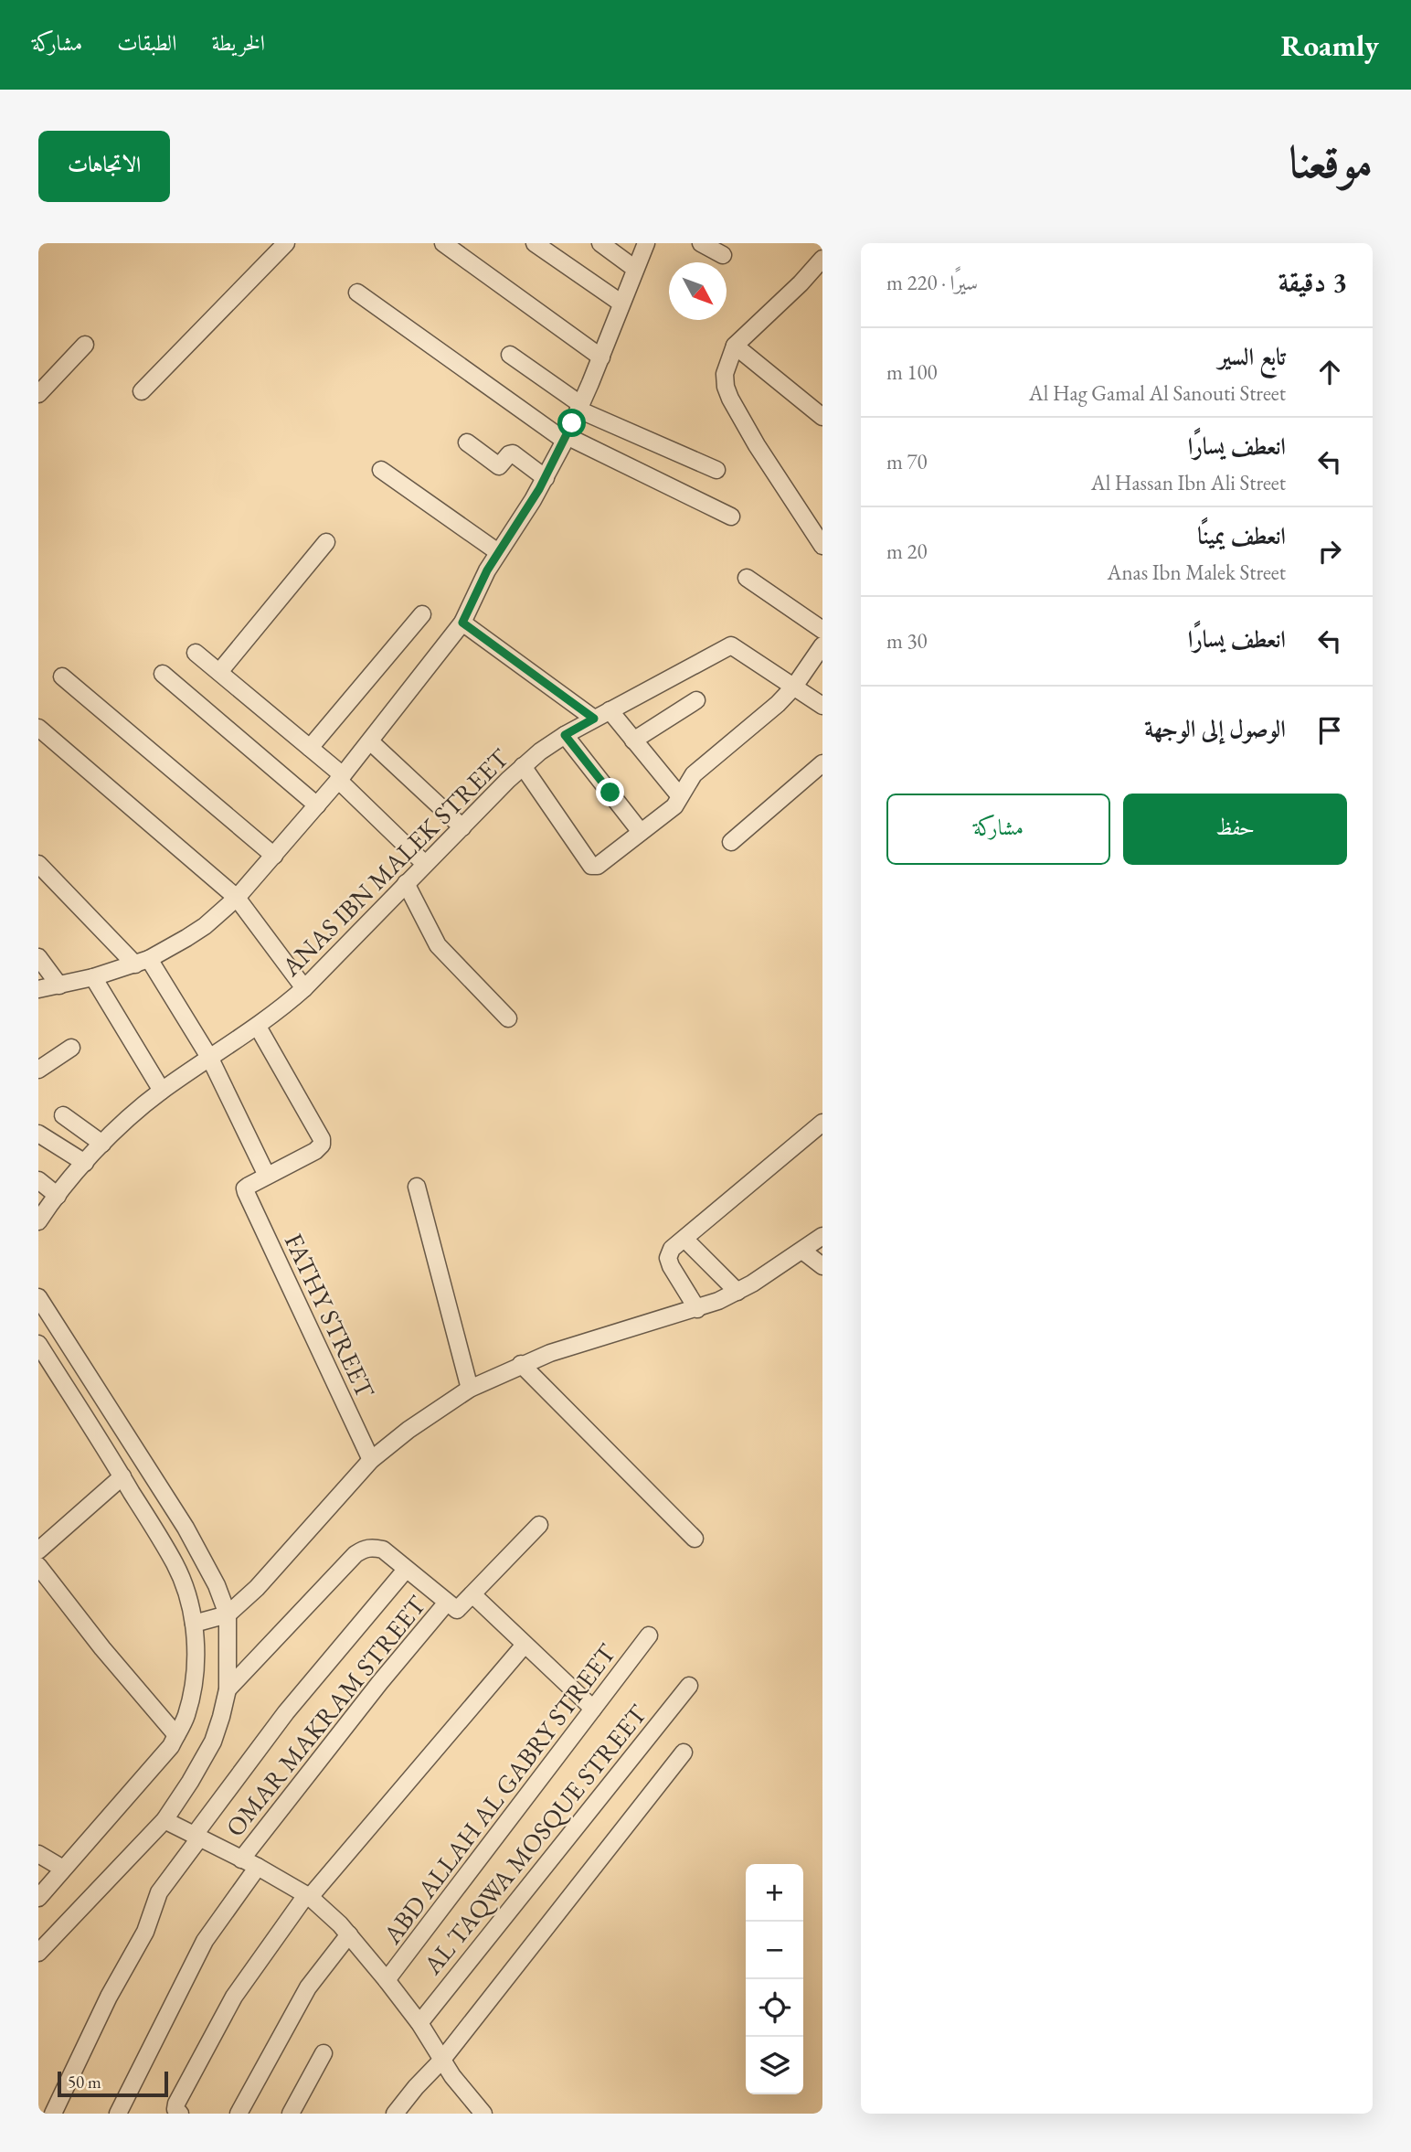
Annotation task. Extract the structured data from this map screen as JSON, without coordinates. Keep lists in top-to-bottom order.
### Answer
{
  "streets": {
    "street": [
      "ANAS IBN MALEK STREET",
      "FATHY STREET",
      "OMAR MAKRAM STREET",
      "ABD ALLAH AL GABRY STREET",
      "AL TAQWA MOSQUE STREET"
    ]
  },
  "scale_bar": "50 m",
  "north": "bottom right",
  "page": {
    "header": "Roamly",
    "nav": ["الخريطة", "الطبقات", "مشاركة"],
    "title": "موقعنا",
    "buttons": [
      "الاتجاهات",
      ["حفظ", "مشاركة"]
    ],
    "heading": ["3 دقيقة", "سيرًا · 220 m"],
    "list": [
      ["تابع السير", "Al Hag Gamal Al Sanouti Street", "100 m"],
      ["انعطف يسارًا", "Al Hassan Ibn Ali Street", "70 m"],
      ["انعطف يمينًا", "Anas Ibn Malek Street", "20 m"],
      ["انعطف يسارًا", "30 m"],
      "الوصول إلى الوجهة"
    ],
    "map_buttons": ["+", "−"],
    "scale": "50 m"
  }
}
